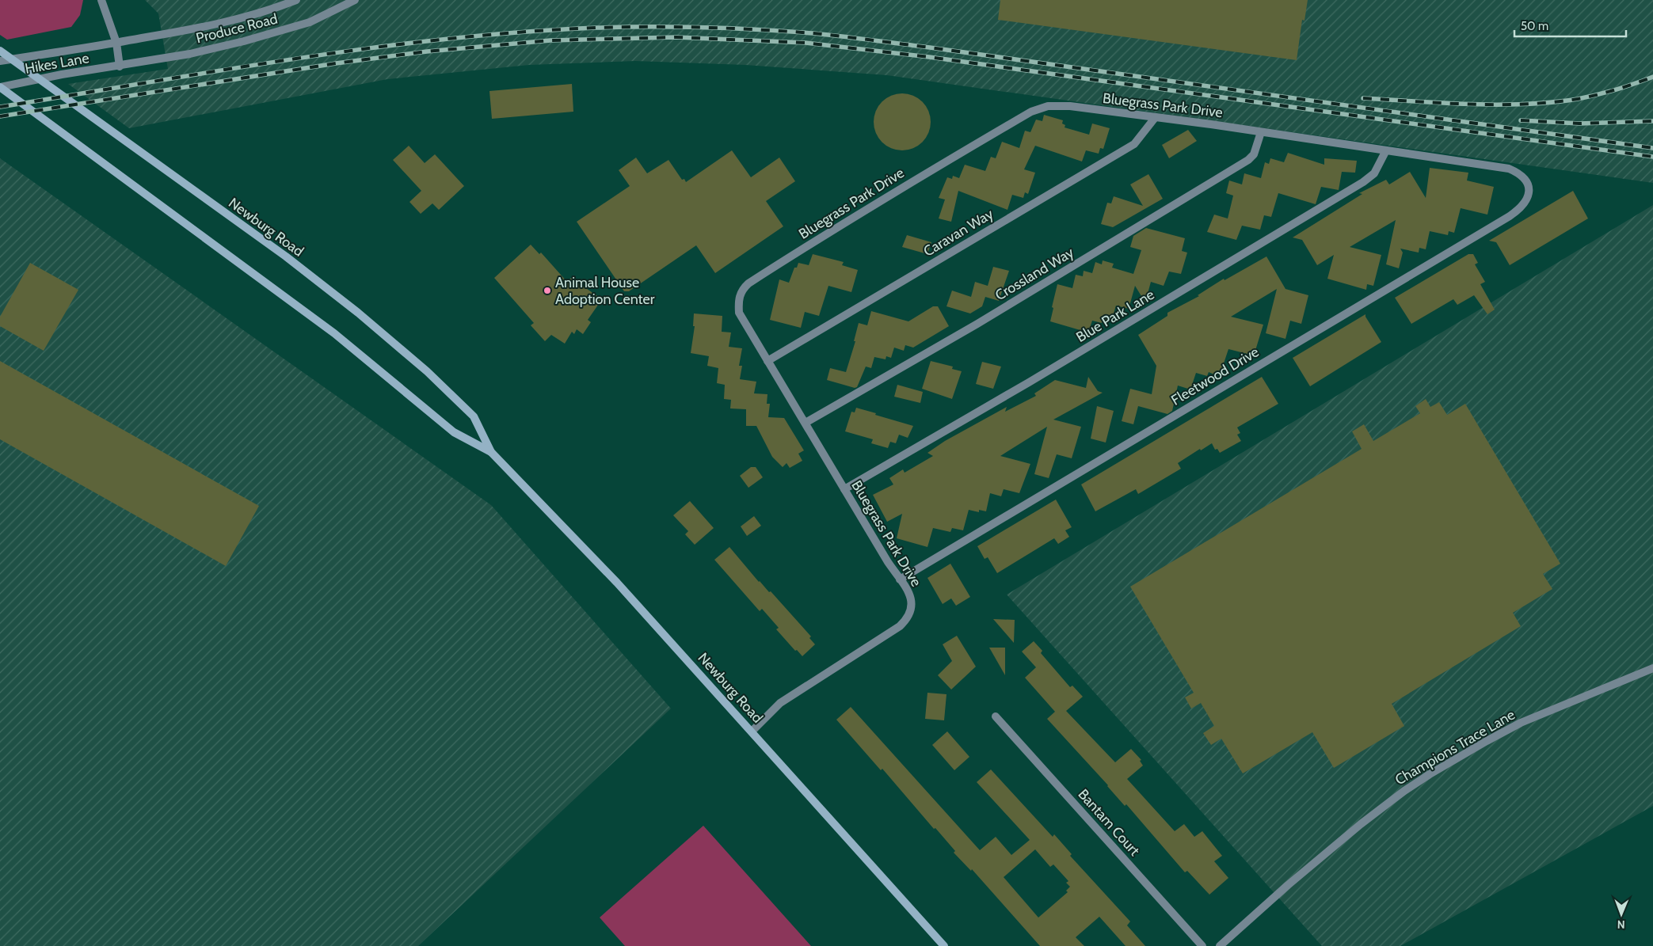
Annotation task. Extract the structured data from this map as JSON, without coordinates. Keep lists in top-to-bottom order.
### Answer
{
  "streets": {
    "main road": ["Newburg Road"],
    "street": [
      "Produce Road",
      "Hikes Lane",
      "Bluegrass Park Drive",
      "Caravan Way",
      "Crossland Way",
      "Blue Park Lane",
      "Fleetwood Drive",
      "Champions Trace Lane",
      "Bantam Court"
    ]
  },
  "crossings": [
    ["Produce Road", "Hikes Lane"],
    ["Hikes Lane", "Newburg Road"],
    ["Bluegrass Park Drive", "Newburg Road"],
    ["Bluegrass Park Drive", "Caravan Way"],
    ["Bluegrass Park Drive", "Crossland Way"],
    ["Bluegrass Park Drive", "Blue Park Lane"],
    ["Bluegrass Park Drive", "Fleetwood Drive"]
  ],
  "places": ["Animal House Adoption Center"],
  "scale_bar": "50 m",
  "north": "bottom"
}
